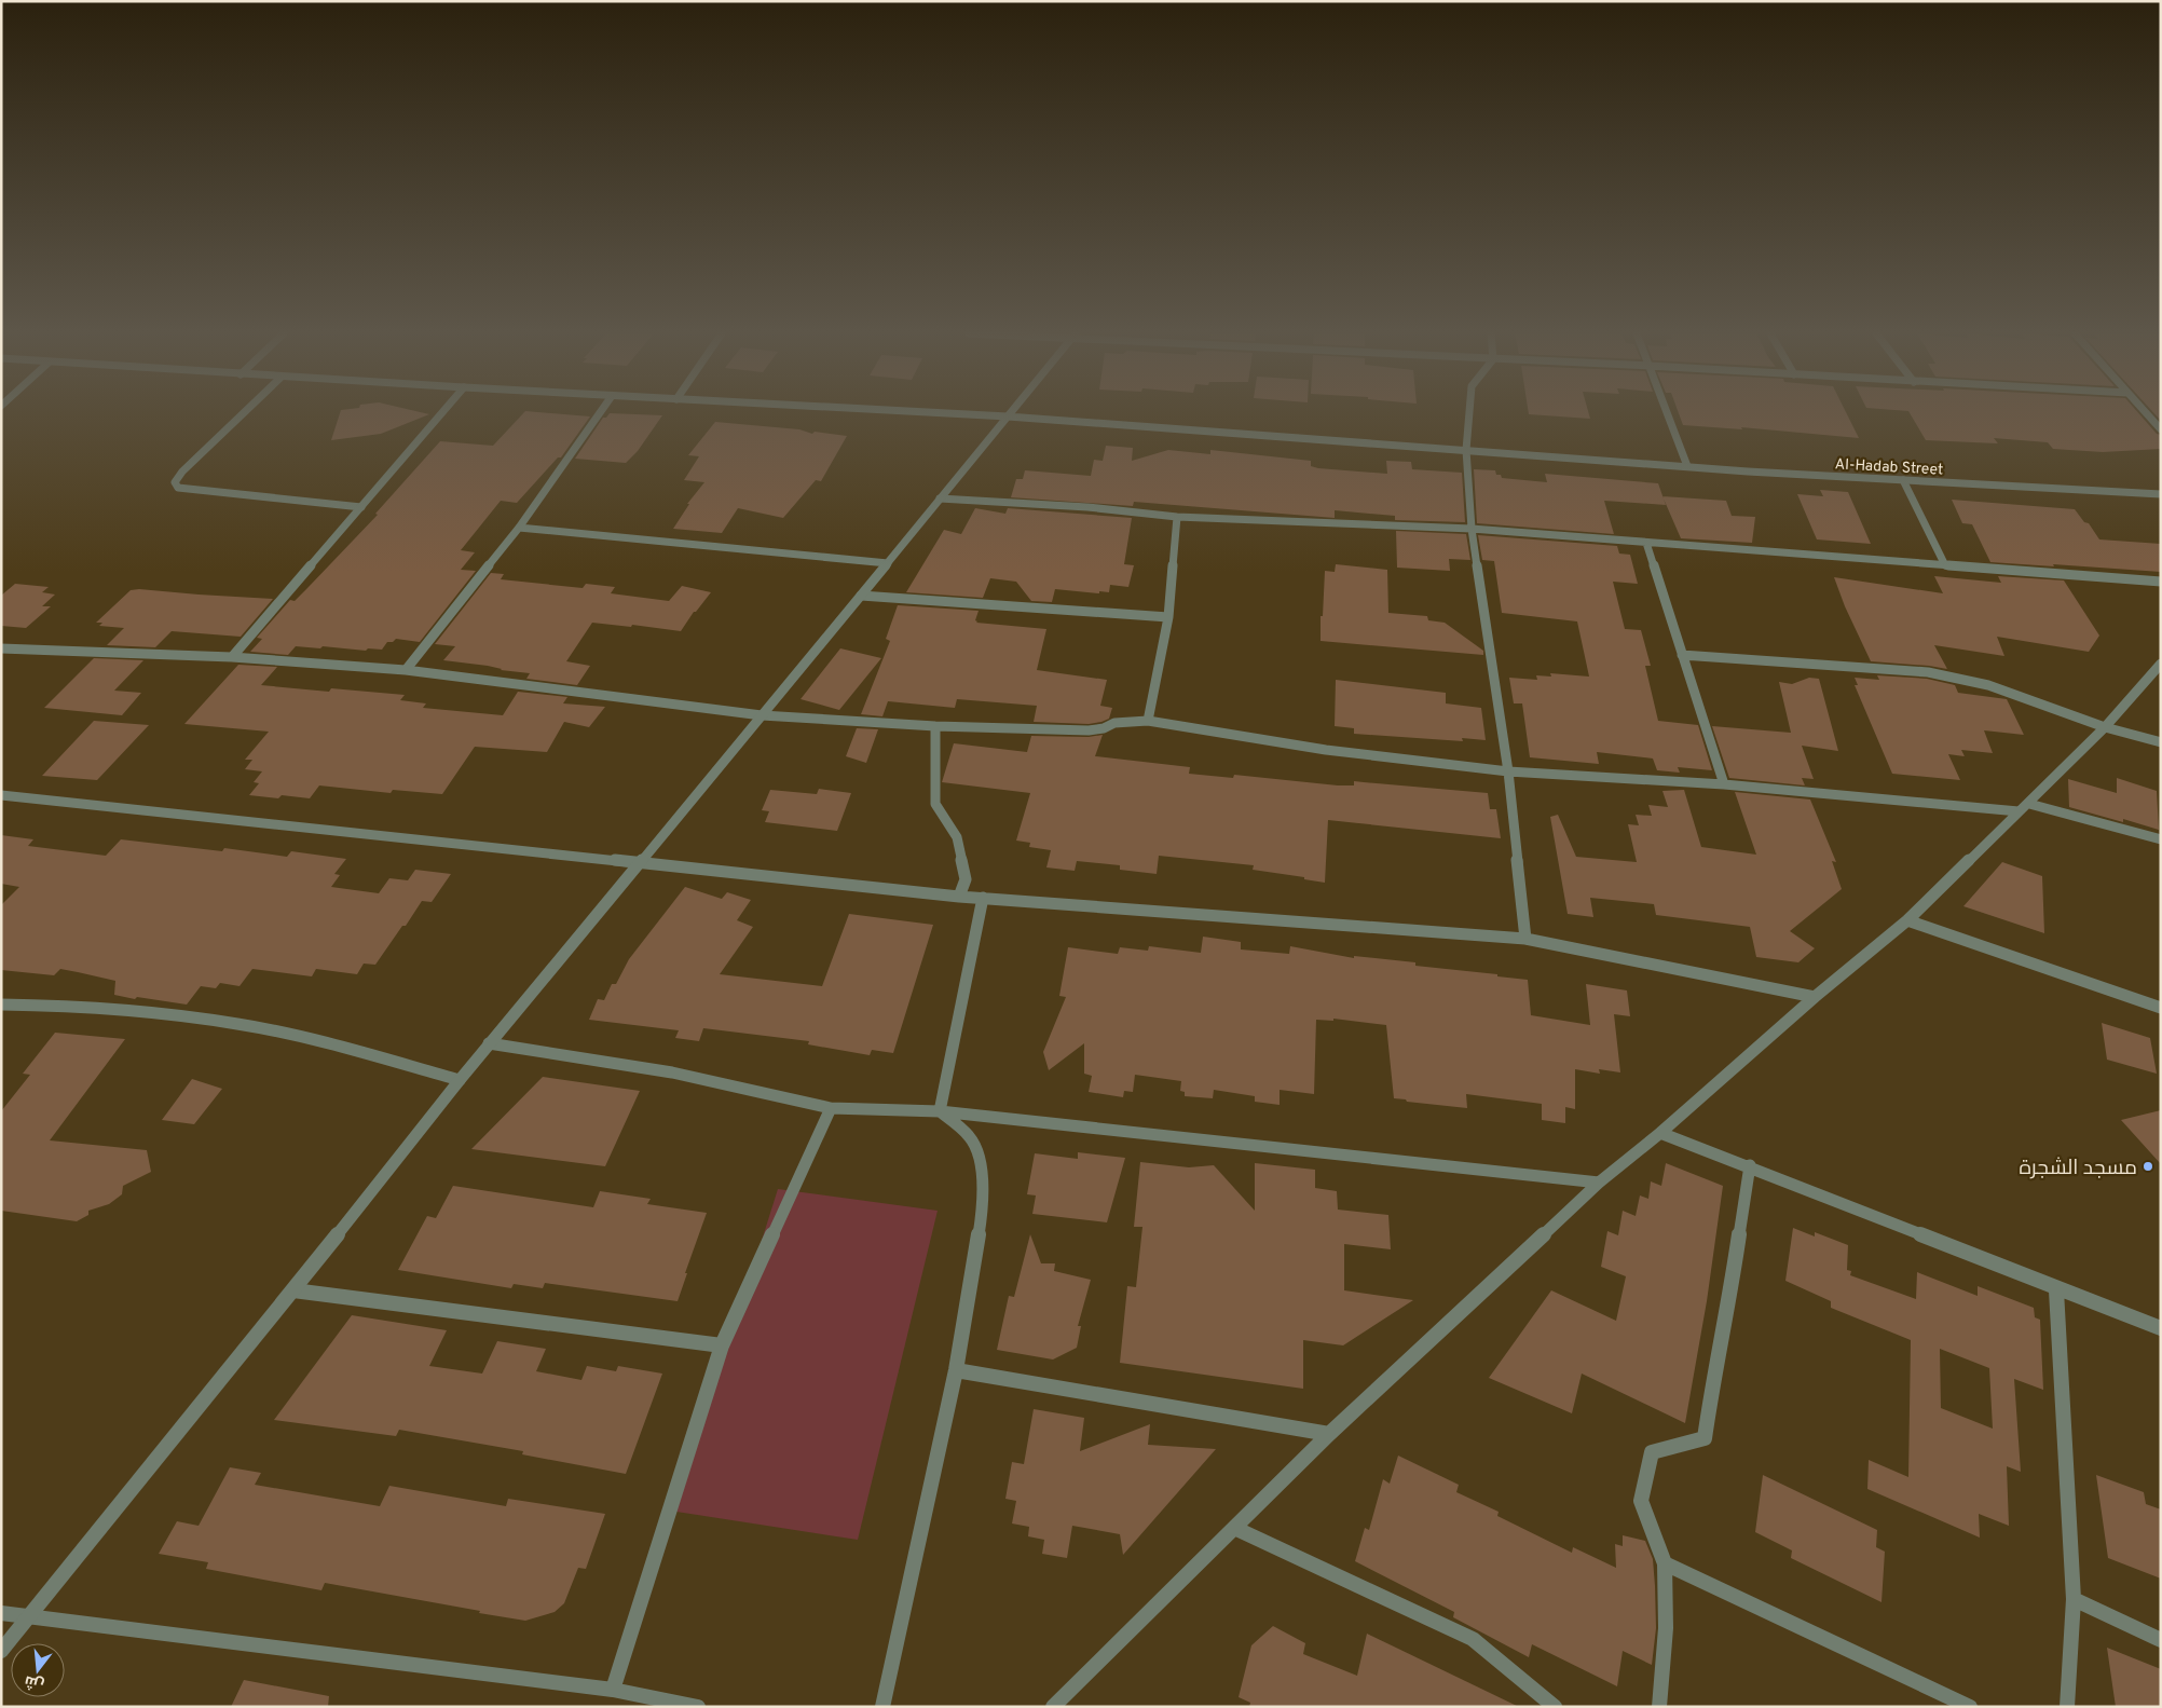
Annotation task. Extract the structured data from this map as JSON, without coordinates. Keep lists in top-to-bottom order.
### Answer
{
  "streets": {
    "street": ["Al-Hadab Street"]
  },
  "places": ["مسجد الشجرة"],
  "north": "bottom"
}
